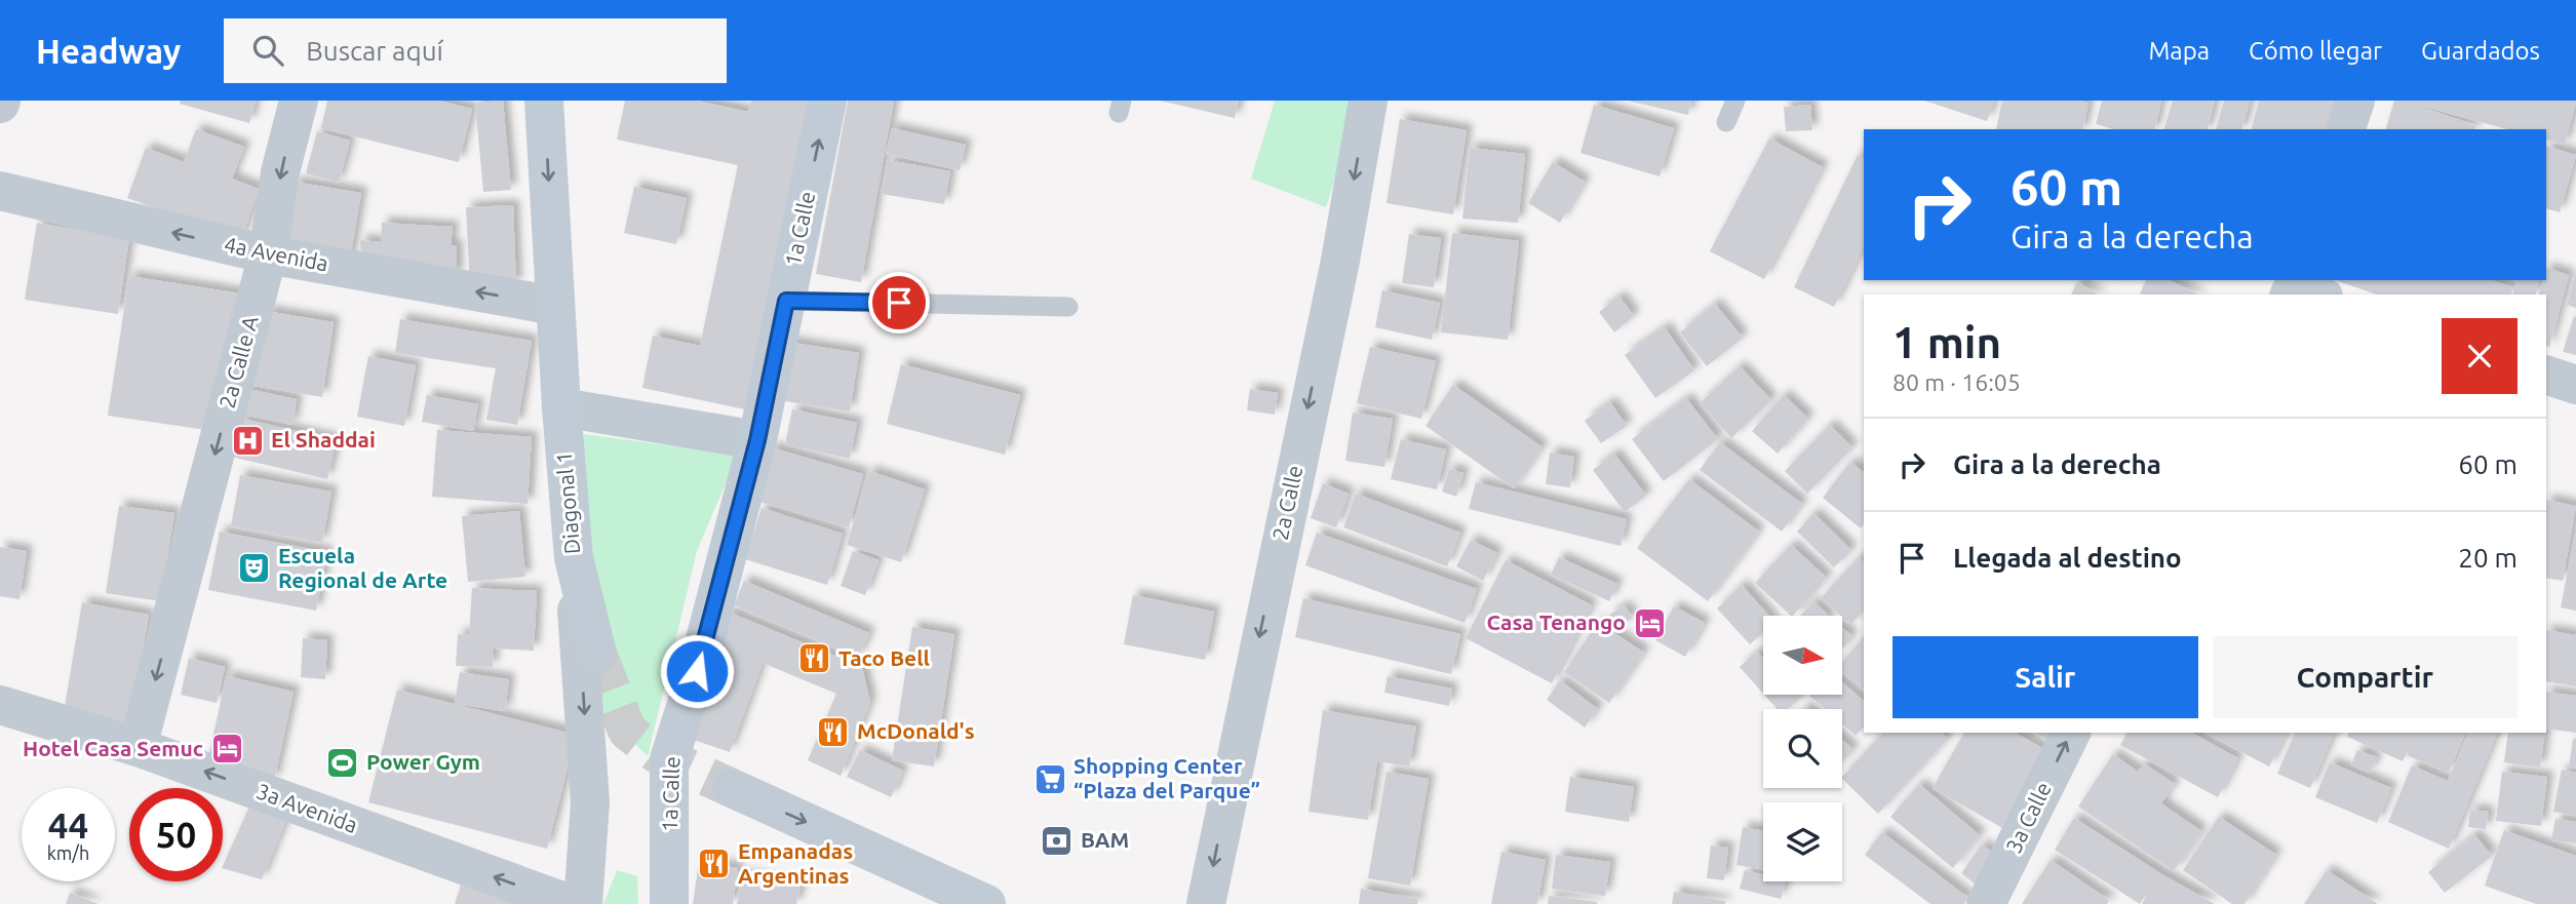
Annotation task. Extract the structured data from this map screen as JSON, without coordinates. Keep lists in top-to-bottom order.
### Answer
{
  "streets": {
    "main road": ["1a Calle", "Diagonal 1"],
    "street": [
      "4a Avenida",
      "2a Calle A",
      "2a Calle",
      "3a Avenida",
      "3a Calle"
    ]
  },
  "crossings": [
    ["4a Avenida", "2a Calle A"],
    ["4a Avenida", "Diagonal 1"],
    ["2a Calle A", "3a Avenida"]
  ],
  "one_way": [
    "4a Avenida",
    "2a Calle A",
    "Diagonal 1",
    "2a Calle",
    "3a Avenida",
    "3a Calle"
  ],
  "places": {
    "hospital": ["El Shaddai"],
    "theatre": ["Escuela Regional de Arte"],
    "hotel": ["Casa Tenango", "Hotel Casa Semuc"],
    "restaurant": ["Taco Bell", "McDonald's", "Empanadas Argentinas"],
    "sports": ["Power Gym"],
    "supermarket": ["Shopping Center “Plaza del Parque”"],
    "bank": ["BAM"]
  },
  "north": "right",
  "page": {
    "header": "Headway",
    "search": "Buscar aquí",
    "nav": ["Mapa", "Cómo llegar", "Guardados"],
    "turn": ["60 m", "Gira a la derecha"],
    "heading": ["1 min", "80 m · 16:05"],
    "list": [
      {
        "name": "Gira a la derecha",
        "value": "60 m"
      },
      {
        "name": "Llegada al destino",
        "value": "20 m"
      }
    ],
    "buttons": ["Salir", "Compartir"],
    "speed": "44 km/h",
    "limit": "50"
  }
}
